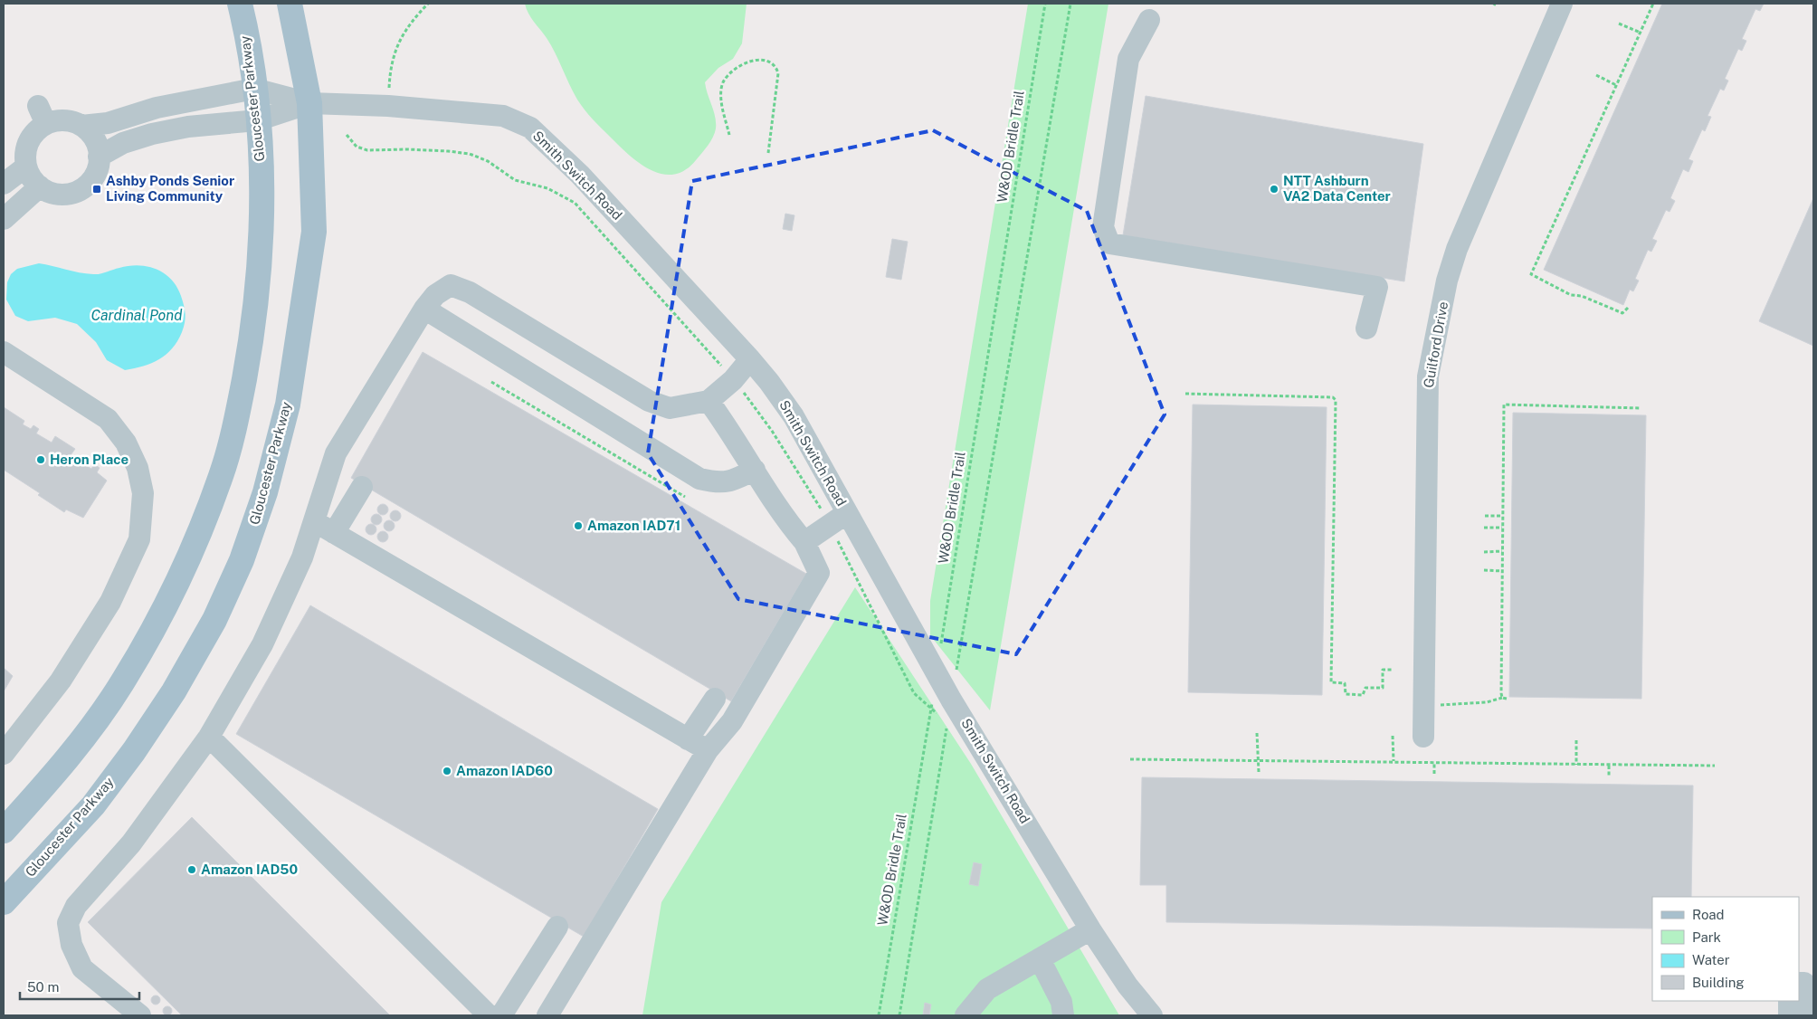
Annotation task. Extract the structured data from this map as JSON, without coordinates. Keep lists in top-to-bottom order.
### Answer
{
  "streets": {
    "main road": ["Gloucester Parkway"],
    "street": ["Smith Switch Road", "Guilford Drive"],
    "path": ["W&OD Bridle Trail"]
  },
  "crossings": [
    ["Gloucester Parkway", "Smith Switch Road"],
    ["W&OD Bridle Trail", "Smith Switch Road"]
  ],
  "water": ["Cardinal Pond"],
  "places": {
    "transit": ["Ashby Ponds Senior Living Community"],
    "other": [
      "NTT Ashburn VA2 Data Center",
      "Heron Place",
      "Amazon IAD71",
      "Amazon IAD60",
      "Amazon IAD50"
    ]
  },
  "legend": [
    "Road",
    "Park",
    "Water",
    "Building"
  ],
  "scale_bar": "50 m"
}
